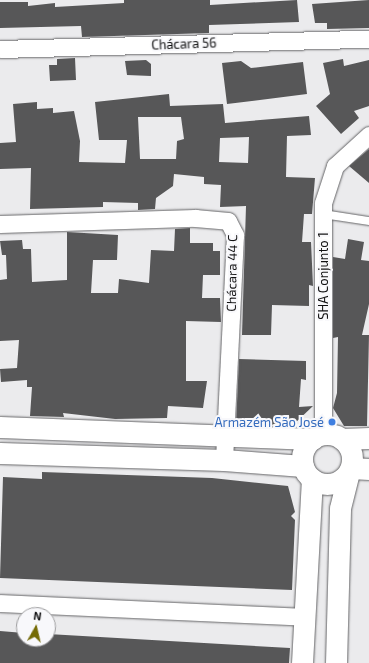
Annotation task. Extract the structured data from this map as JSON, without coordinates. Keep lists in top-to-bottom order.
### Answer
{
  "streets": {
    "street": ["Chácara 56", "Chácara 44 C", "SHA Conjunto 1"]
  },
  "places": ["Armazém São José"],
  "north": "top"
}
